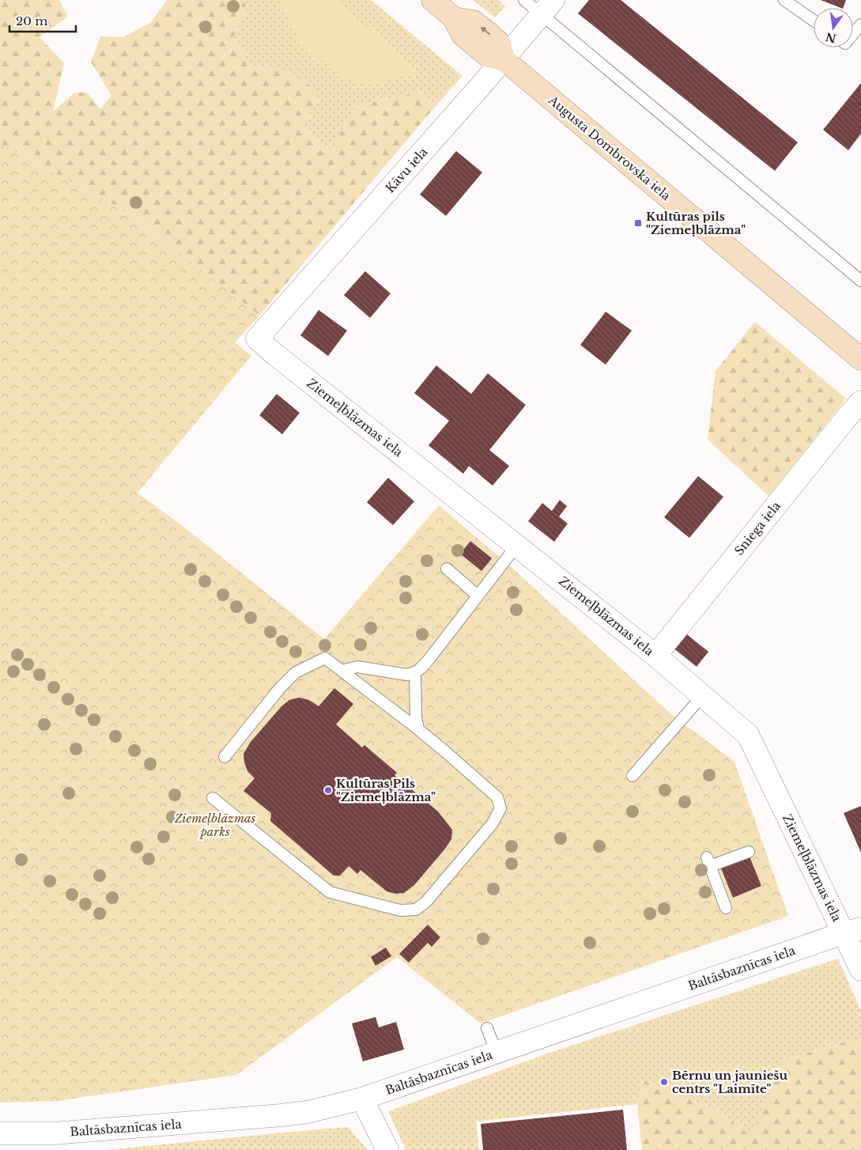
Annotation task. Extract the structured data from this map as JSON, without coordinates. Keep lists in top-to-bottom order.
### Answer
{
  "streets": {
    "main road": ["Augusta Dombrovska iela"],
    "street": [
      "Kāvu iela",
      "Ziemeļblāzmas iela",
      "Sniega iela",
      "Baltāsbaznīcas iela"
    ]
  },
  "crossings": [
    ["Augusta Dombrovska iela", "Kāvu iela"],
    ["Kāvu iela", "Ziemeļblāzmas iela"],
    ["Ziemeļblāzmas iela", "Sniega iela"],
    ["Ziemeļblāzmas iela", "Baltāsbaznīcas iela"]
  ],
  "parks": ["Ziemeļblāzmas parks"],
  "places": {
    "transit": ["Kultūras pils \"Ziemeļblāzma\""],
    "other": ["Kultūras Pils \"Ziemeļblāzma\"", "Bērnu un jauniešu centrs \"Laimīte\""]
  },
  "scale_bar": "20 m",
  "north": "bottom"
}
